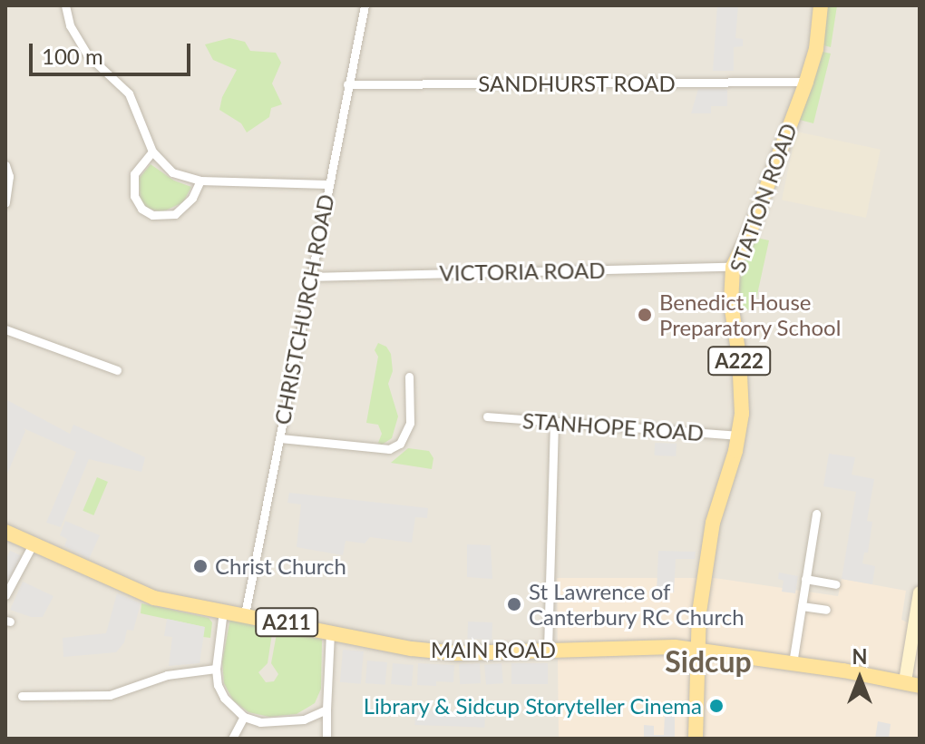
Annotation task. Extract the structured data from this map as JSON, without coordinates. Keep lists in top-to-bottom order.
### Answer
{
  "streets": {
    "main road": [
      "STATION ROAD",
      "A222",
      "A211",
      "MAIN ROAD"
    ],
    "street": [
      "SANDHURST ROAD",
      "VICTORIA ROAD",
      "CHRISTCHURCH ROAD",
      "STANHOPE ROAD"
    ]
  },
  "crossings": [
    ["SANDHURST ROAD", "STATION ROAD"],
    ["SANDHURST ROAD", "CHRISTCHURCH ROAD"],
    ["STATION ROAD", "VICTORIA ROAD"],
    ["STATION ROAD", "A222"],
    ["STATION ROAD", "STANHOPE ROAD"],
    ["STATION ROAD", "A211"],
    ["STATION ROAD", "MAIN ROAD"],
    ["VICTORIA ROAD", "CHRISTCHURCH ROAD"],
    ["CHRISTCHURCH ROAD", "MAIN ROAD"],
    ["A222", "A211"],
    ["A222", "MAIN ROAD"],
    ["A211", "MAIN ROAD"]
  ],
  "districts": ["Sidcup"],
  "places": [
    "Benedict House Preparatory School",
    "Christ Church",
    "St Lawrence of Canterbury RC Church",
    "Library & Sidcup Storyteller Cinema"
  ],
  "scale_bar": "100 m",
  "north": "top"
}
